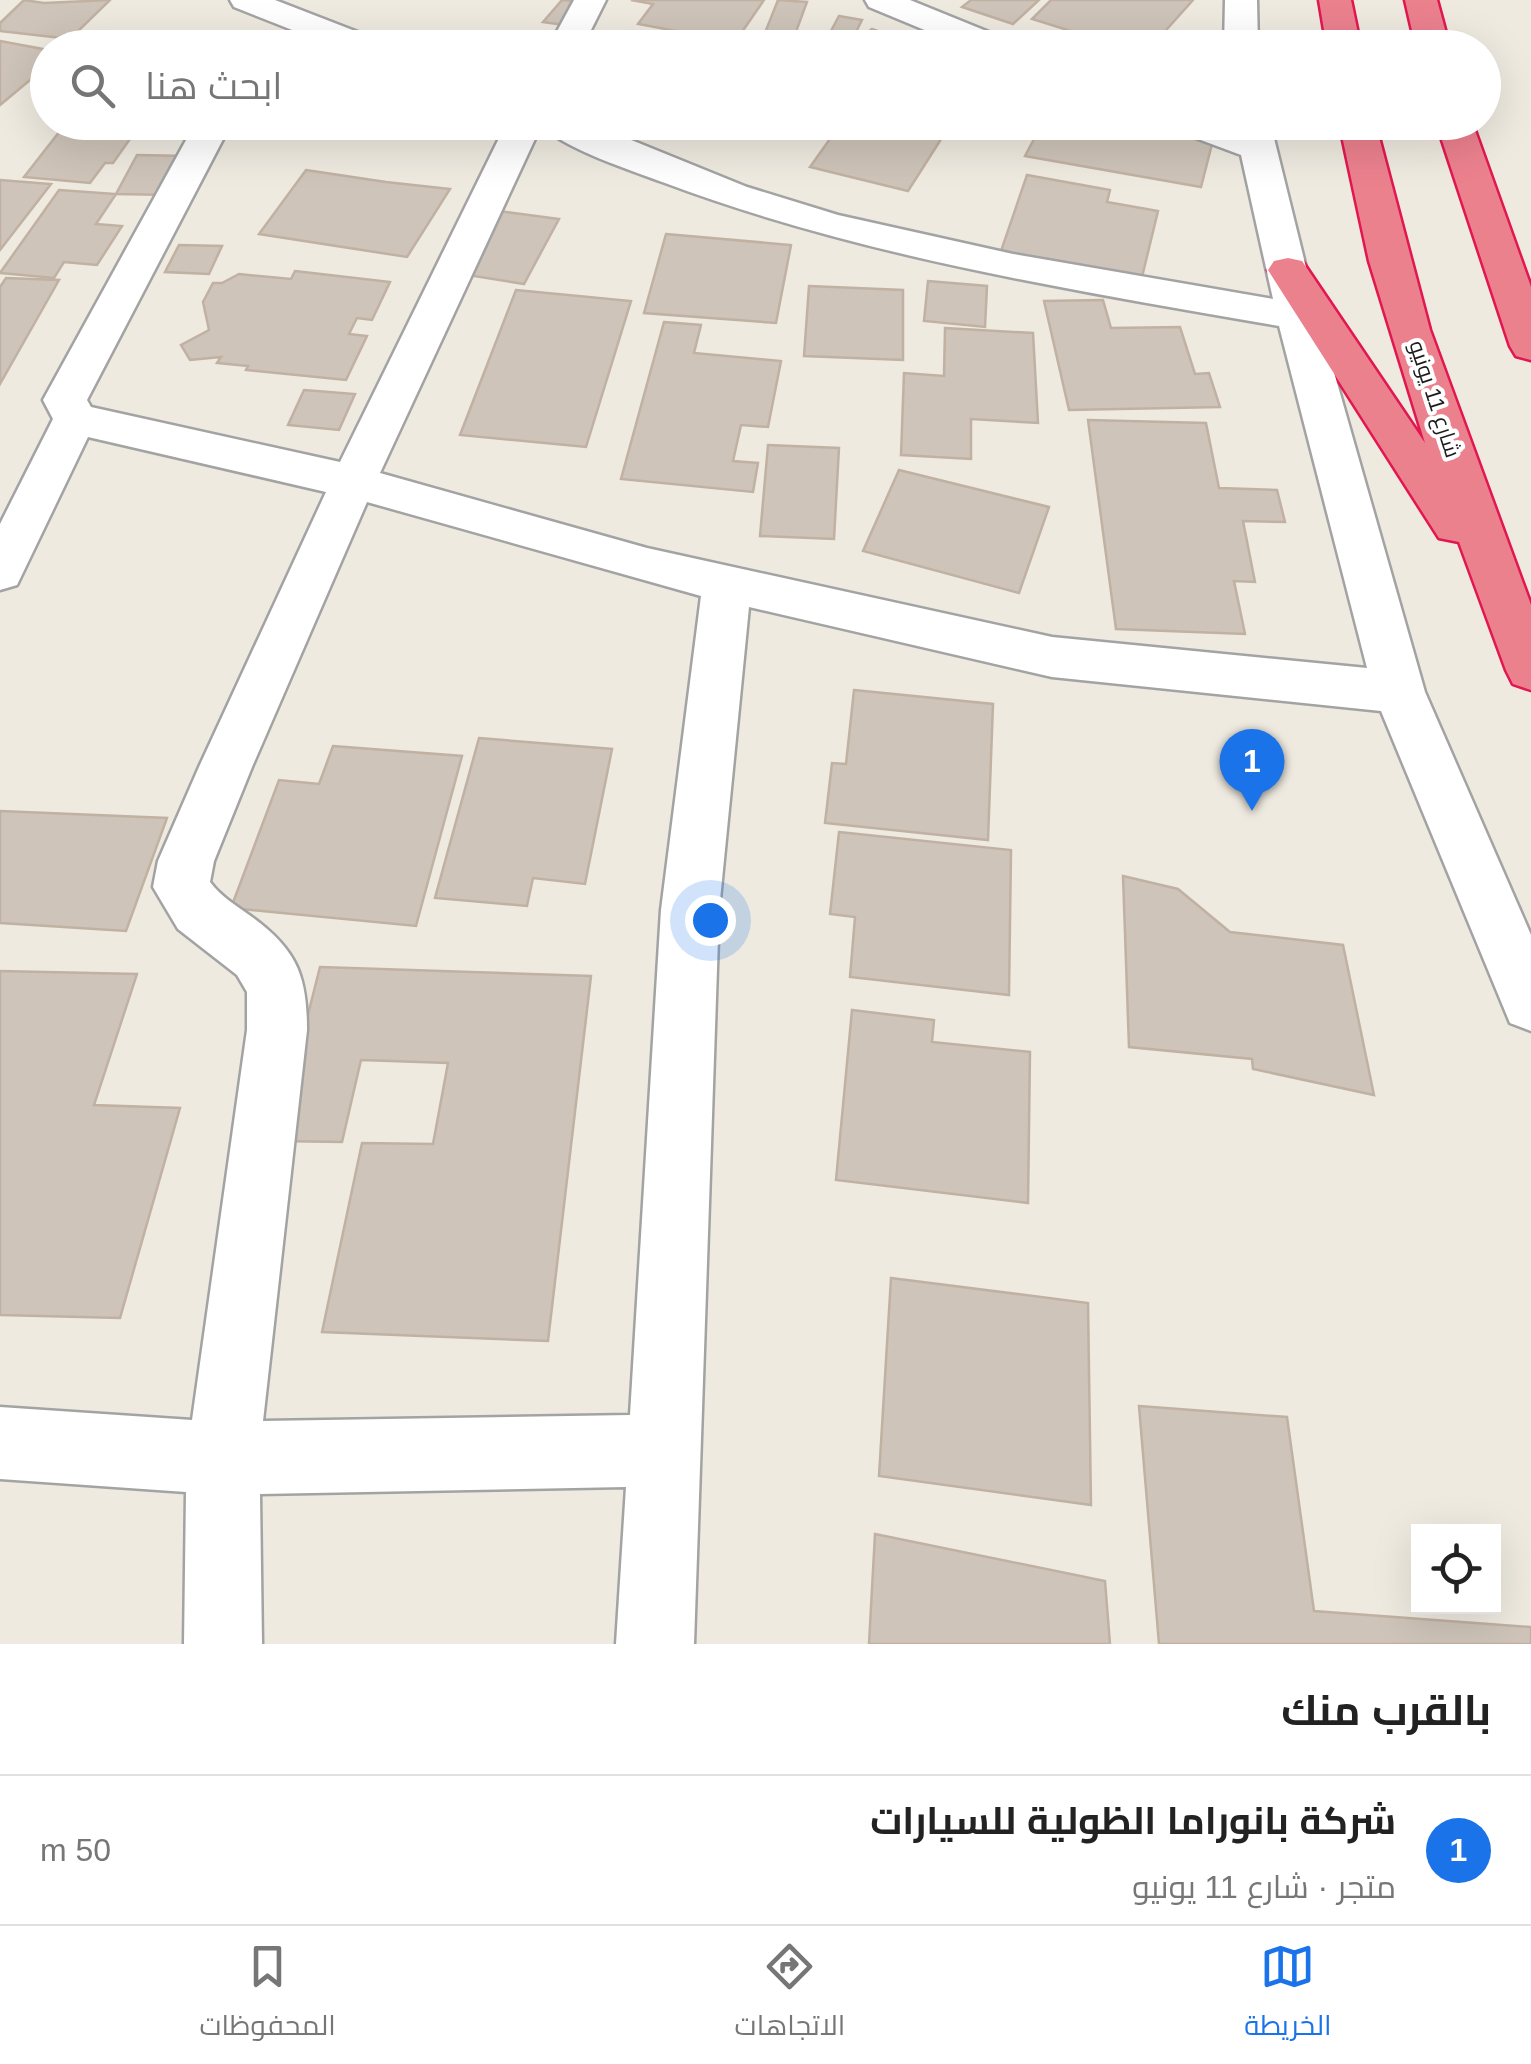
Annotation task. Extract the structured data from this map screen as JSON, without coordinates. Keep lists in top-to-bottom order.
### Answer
{
  "streets": {
    "highway": ["شارع 11 يونيو"]
  },
  "page": {
    "search": "ابحث هنا",
    "pins": "1",
    "heading": "بالقرب منك",
    "list": [
      {
        "mark": "1",
        "name": "شركة بانوراما الظولية للسيارات",
        "note": "متجر · شارع 11 يونيو",
        "value": "50 m"
      }
    ],
    "nav": ["الخريطة", "الاتجاهات", "المحفوظات"]
  }
}
